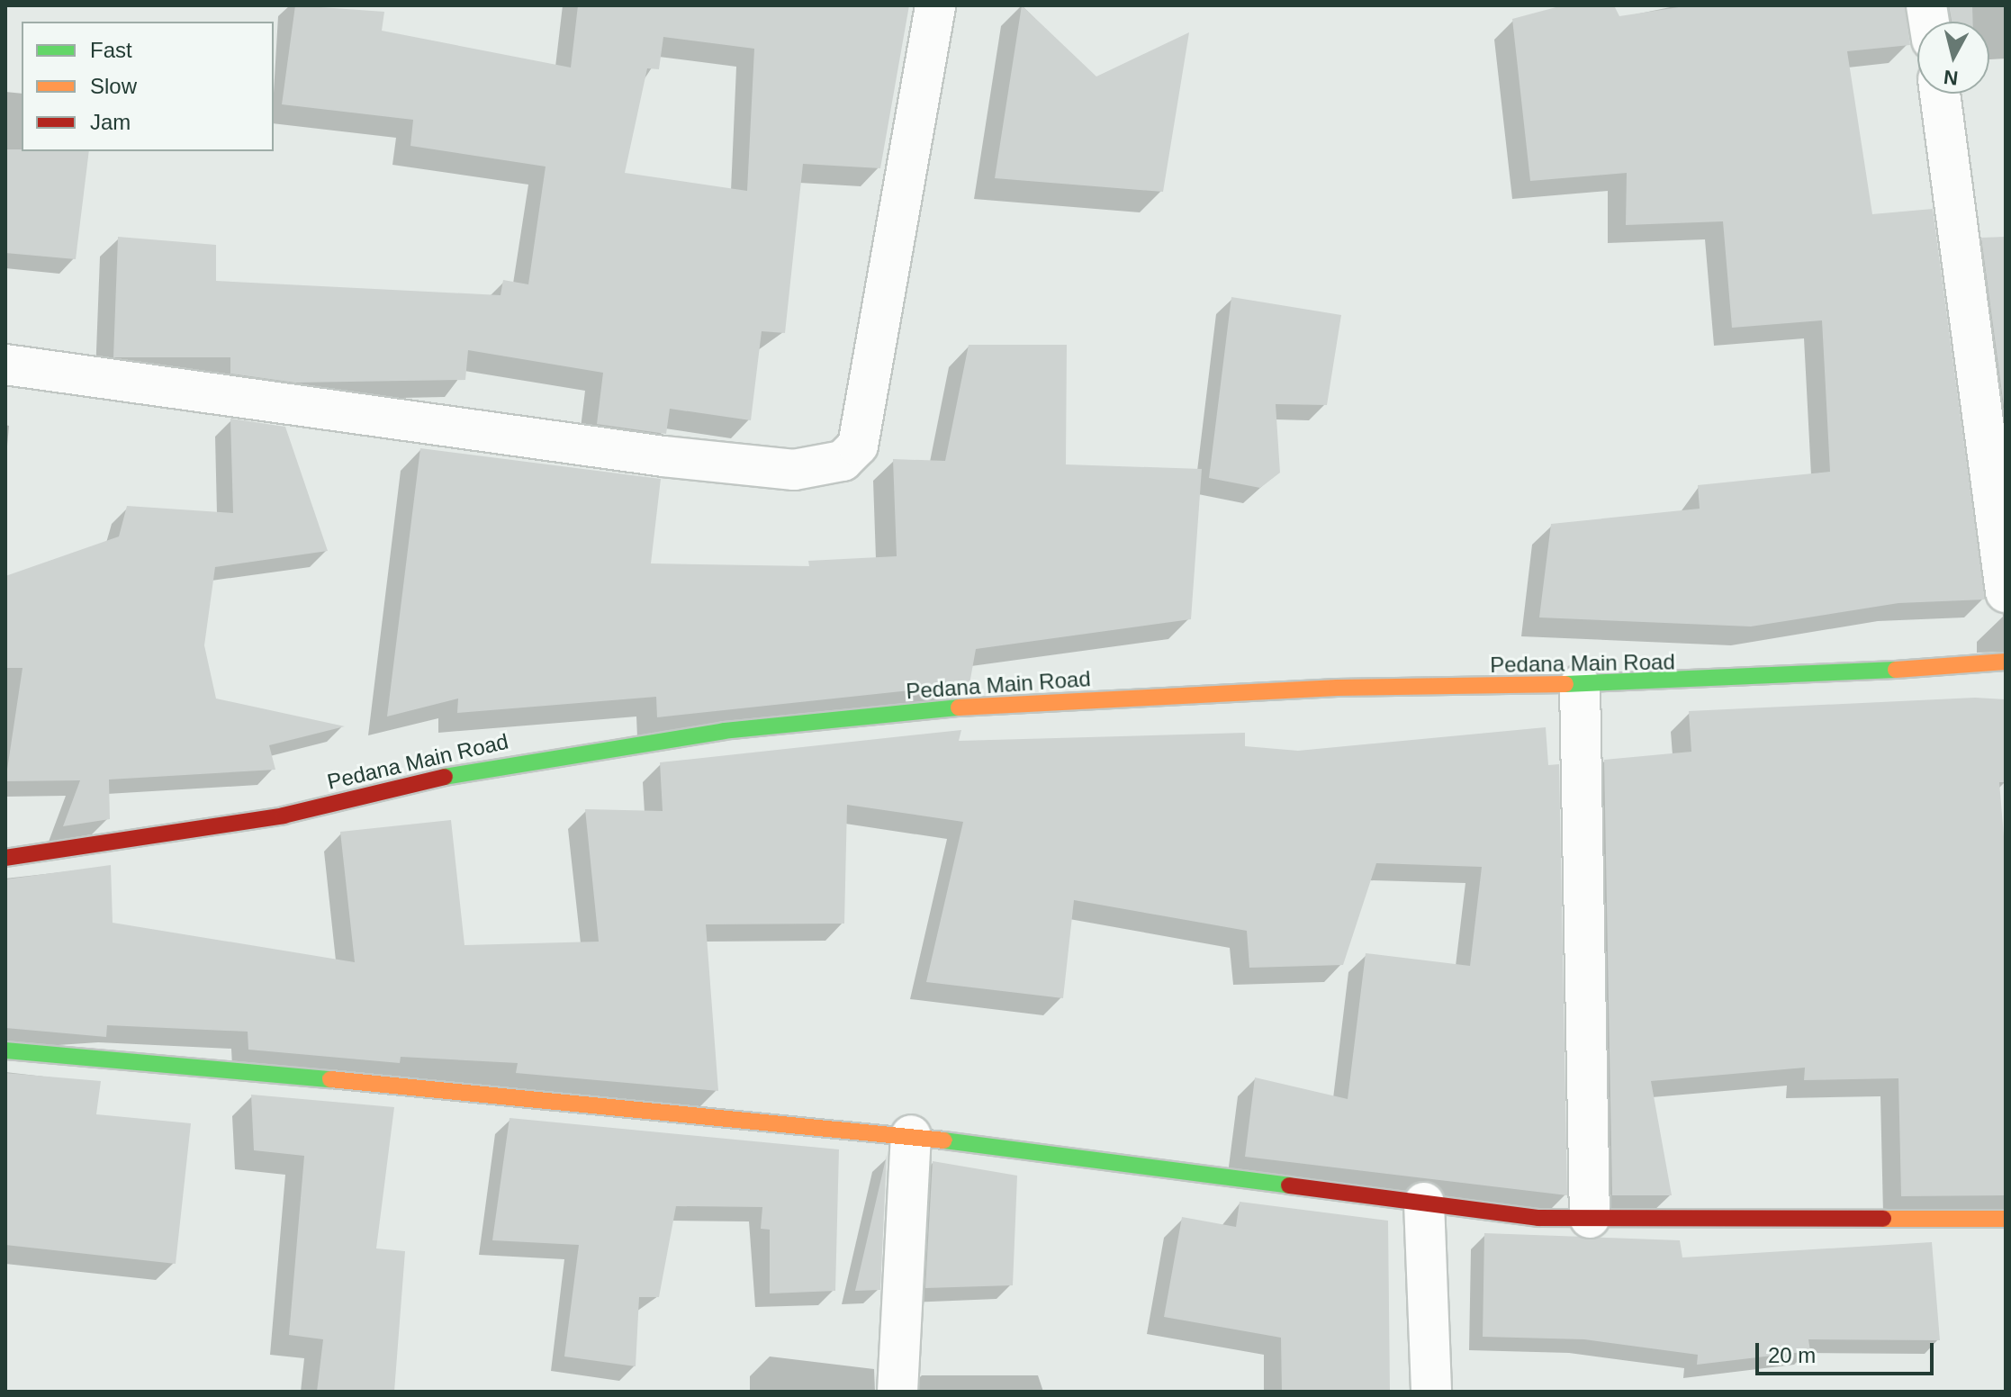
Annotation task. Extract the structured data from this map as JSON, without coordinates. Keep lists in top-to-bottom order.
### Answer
{
  "streets": {
    "street": ["Pedana Main Road"]
  },
  "legend": ["Fast", "Slow", "Jam"],
  "scale_bar": "20 m",
  "north": "bottom"
}
